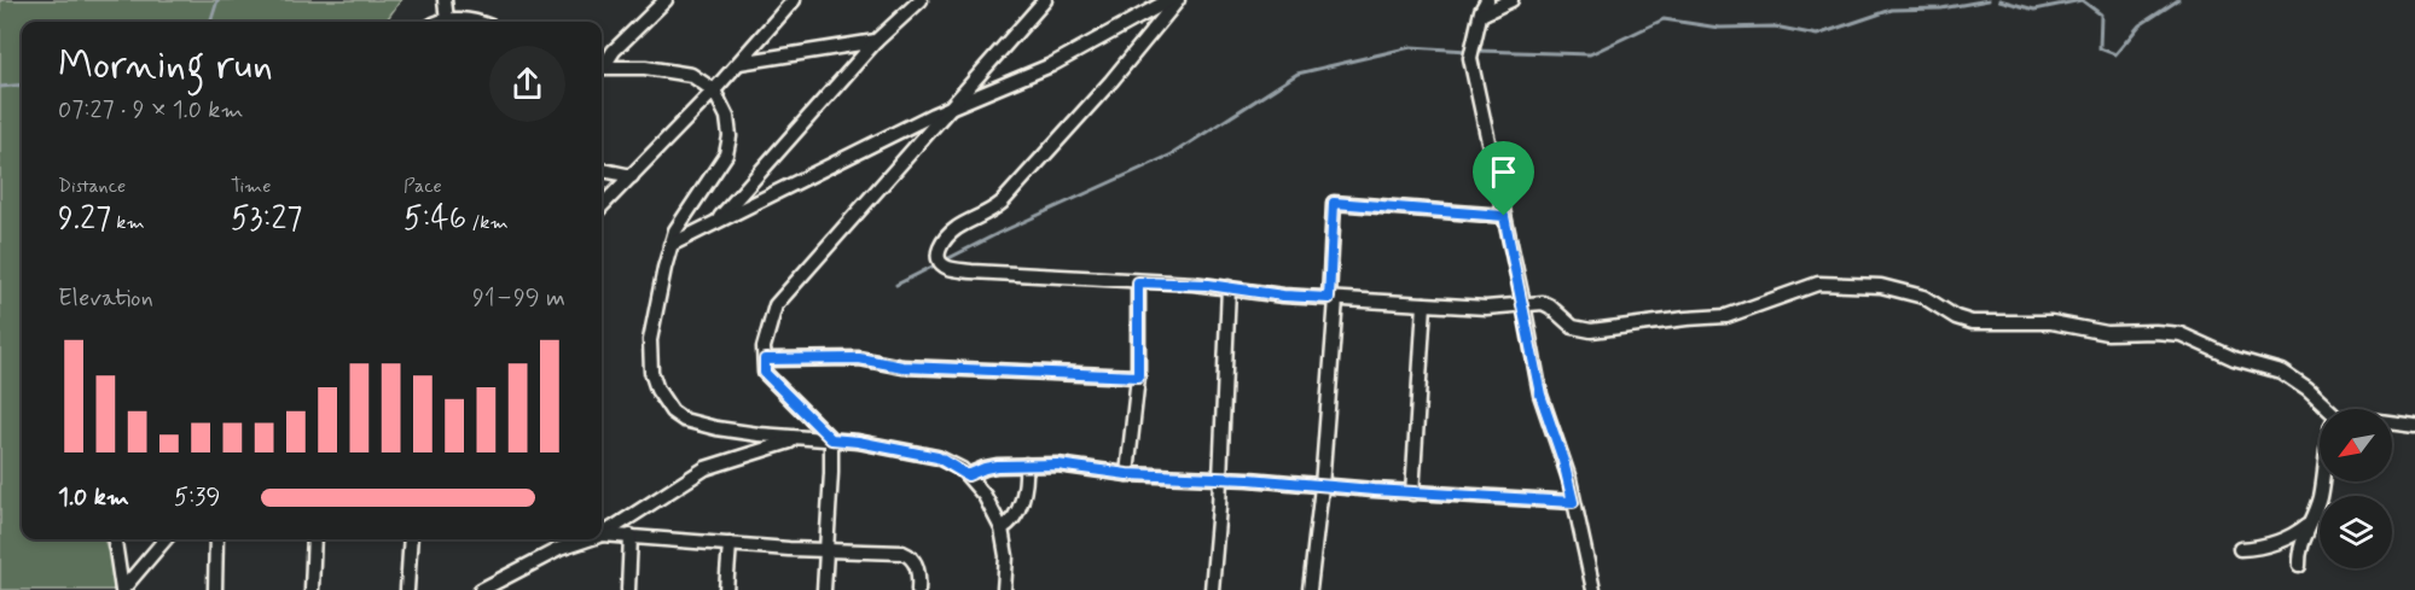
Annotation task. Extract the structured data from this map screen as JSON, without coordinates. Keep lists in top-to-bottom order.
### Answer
{
  "north": "bottom left",
  "page": {
    "heading": ["Morning run", "07:27 · 9 × 1.0 km"],
    "stats": [
      ["Distance", "9.27 km"],
      ["Time", "53:27"],
      ["Pace", "5:46 /km"]
    ],
    "chart": ["Elevation", "91–99 m"],
    "list": [
      {
        "name": "1.0 km",
        "note": "5:39"
      }
    ]
  }
}
